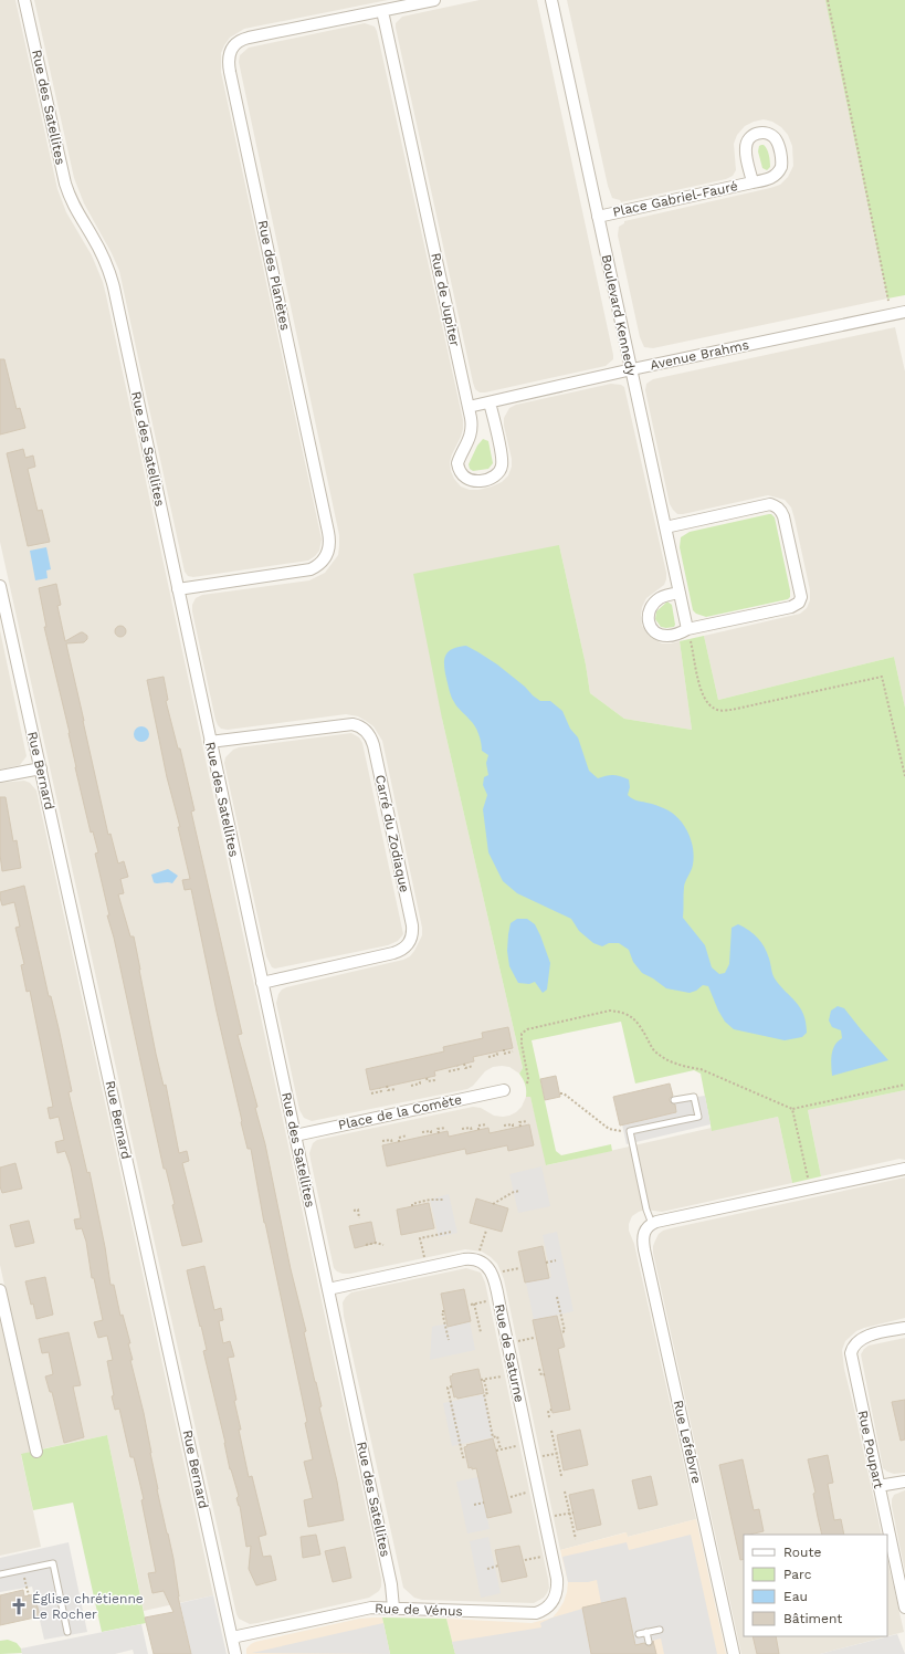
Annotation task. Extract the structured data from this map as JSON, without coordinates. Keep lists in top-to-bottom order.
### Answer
{
  "streets": {
    "street": [
      "Rue des Satellites",
      "Place Gabriel-Fauré",
      "Rue des Planètes",
      "Rue de Jupiter",
      "Boulevard Kennedy",
      "Avenue Brahms",
      "Rue Bernard",
      "Carré du Zodiaque",
      "Place de la Comète",
      "Rue de Saturne",
      "Rue Lefebvre",
      "Rue Poupart",
      "Rue de Vénus"
    ]
  },
  "crossings": [
    ["Rue des Satellites", "Rue des Planètes"],
    ["Rue des Satellites", "Carré du Zodiaque"],
    ["Rue des Satellites", "Place de la Comète"],
    ["Rue des Satellites", "Rue de Vénus"],
    ["Place Gabriel-Fauré", "Boulevard Kennedy"],
    ["Rue des Planètes", "Rue de Jupiter"],
    ["Rue de Jupiter", "Avenue Brahms"],
    ["Boulevard Kennedy", "Avenue Brahms"],
    ["Rue Bernard", "Rue de Vénus"],
    ["Rue de Saturne", "Rue de Vénus"]
  ],
  "places": {
    "church": ["Église chrétienne Le Rocher"]
  },
  "legend": [
    "Route",
    "Parc",
    "Eau",
    "Bâtiment"
  ]
}
